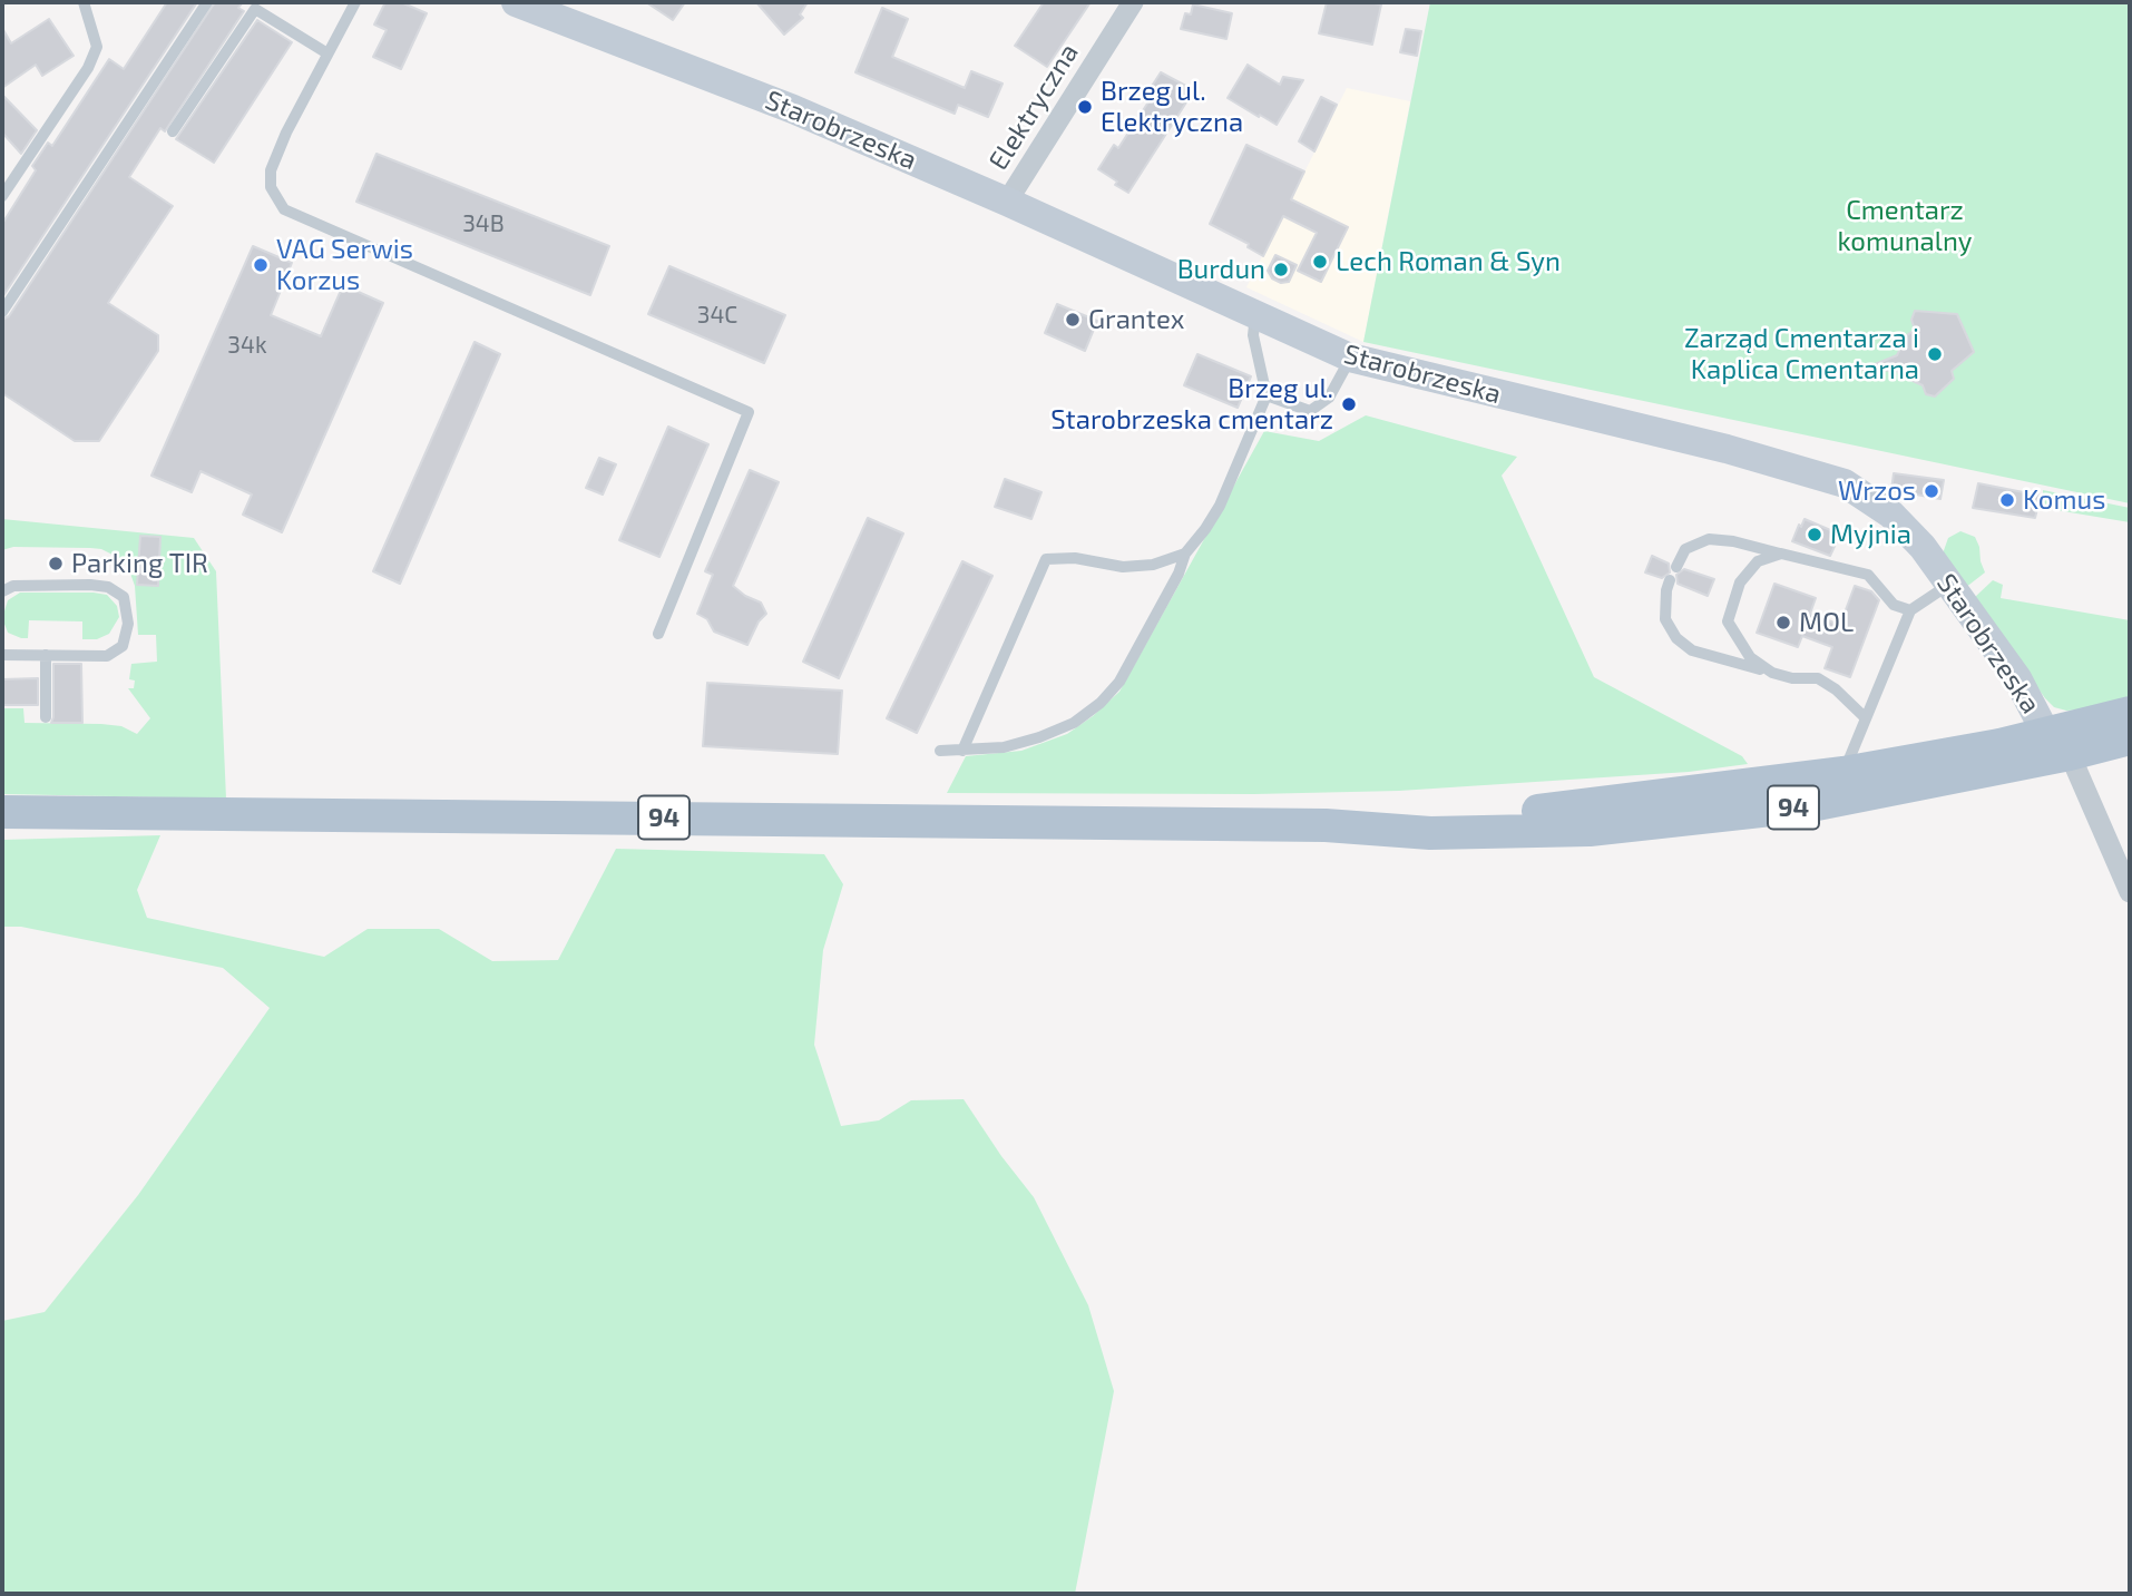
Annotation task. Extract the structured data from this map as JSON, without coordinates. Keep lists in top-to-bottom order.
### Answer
{
  "streets": {
    "main road": ["94"],
    "street": ["Elektryczna", "Starobrzeska"]
  },
  "crossings": [
    ["Elektryczna", "Starobrzeska"],
    ["Starobrzeska", "94"]
  ],
  "parks": ["Cmentarz komunalny"],
  "places": [
    "Brzeg ul. Elektryczna",
    "Lech Roman & Syn",
    "VAG Serwis Korzus",
    "Burdun",
    "Grantex",
    "Zarząd Cmentarza i Kaplica Cmentarna",
    "Brzeg ul. Starobrzeska cmentarz",
    "Wrzos",
    "Komus",
    "Myjnia",
    "Parking TIR",
    "MOL"
  ],
  "house_numbers": ["34B", "34C", "34k"]
}
